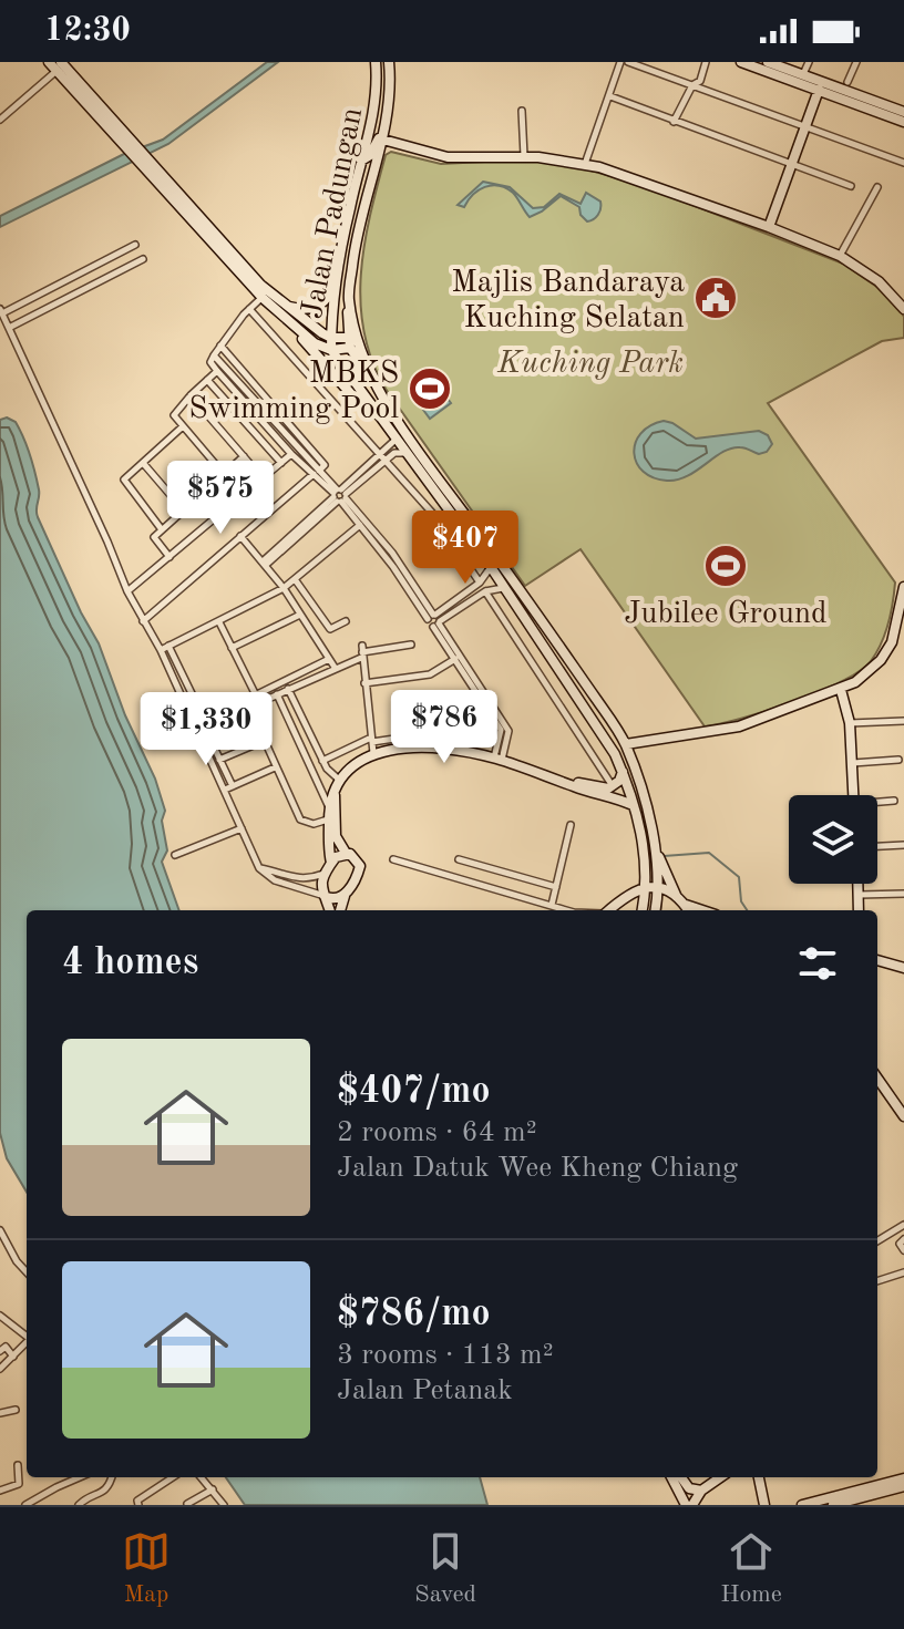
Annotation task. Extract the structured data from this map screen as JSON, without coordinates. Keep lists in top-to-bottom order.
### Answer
{
  "streets": {
    "main road": ["Jalan Padungan"]
  },
  "parks": ["Kuching Park"],
  "places": {
    "public building": ["Majlis Bandaraya Kuching Selatan"],
    "sports": ["MBKS Swimming Pool", "Jubilee Ground"]
  },
  "page": {
    "status": "12:30",
    "price": [
      "$575",
      "$407",
      "$786",
      "$1,330"
    ],
    "heading": "4 homes",
    "list": [
      {
        "name": "$407/mo",
        "note": "2 rooms · 64 m² · Jalan Datuk Wee Kheng Chiang"
      },
      {
        "name": "$786/mo",
        "note": "3 rooms · 113 m² · Jalan Petanak"
      }
    ],
    "tabs": ["Map", "Saved", "Home"]
  }
}
